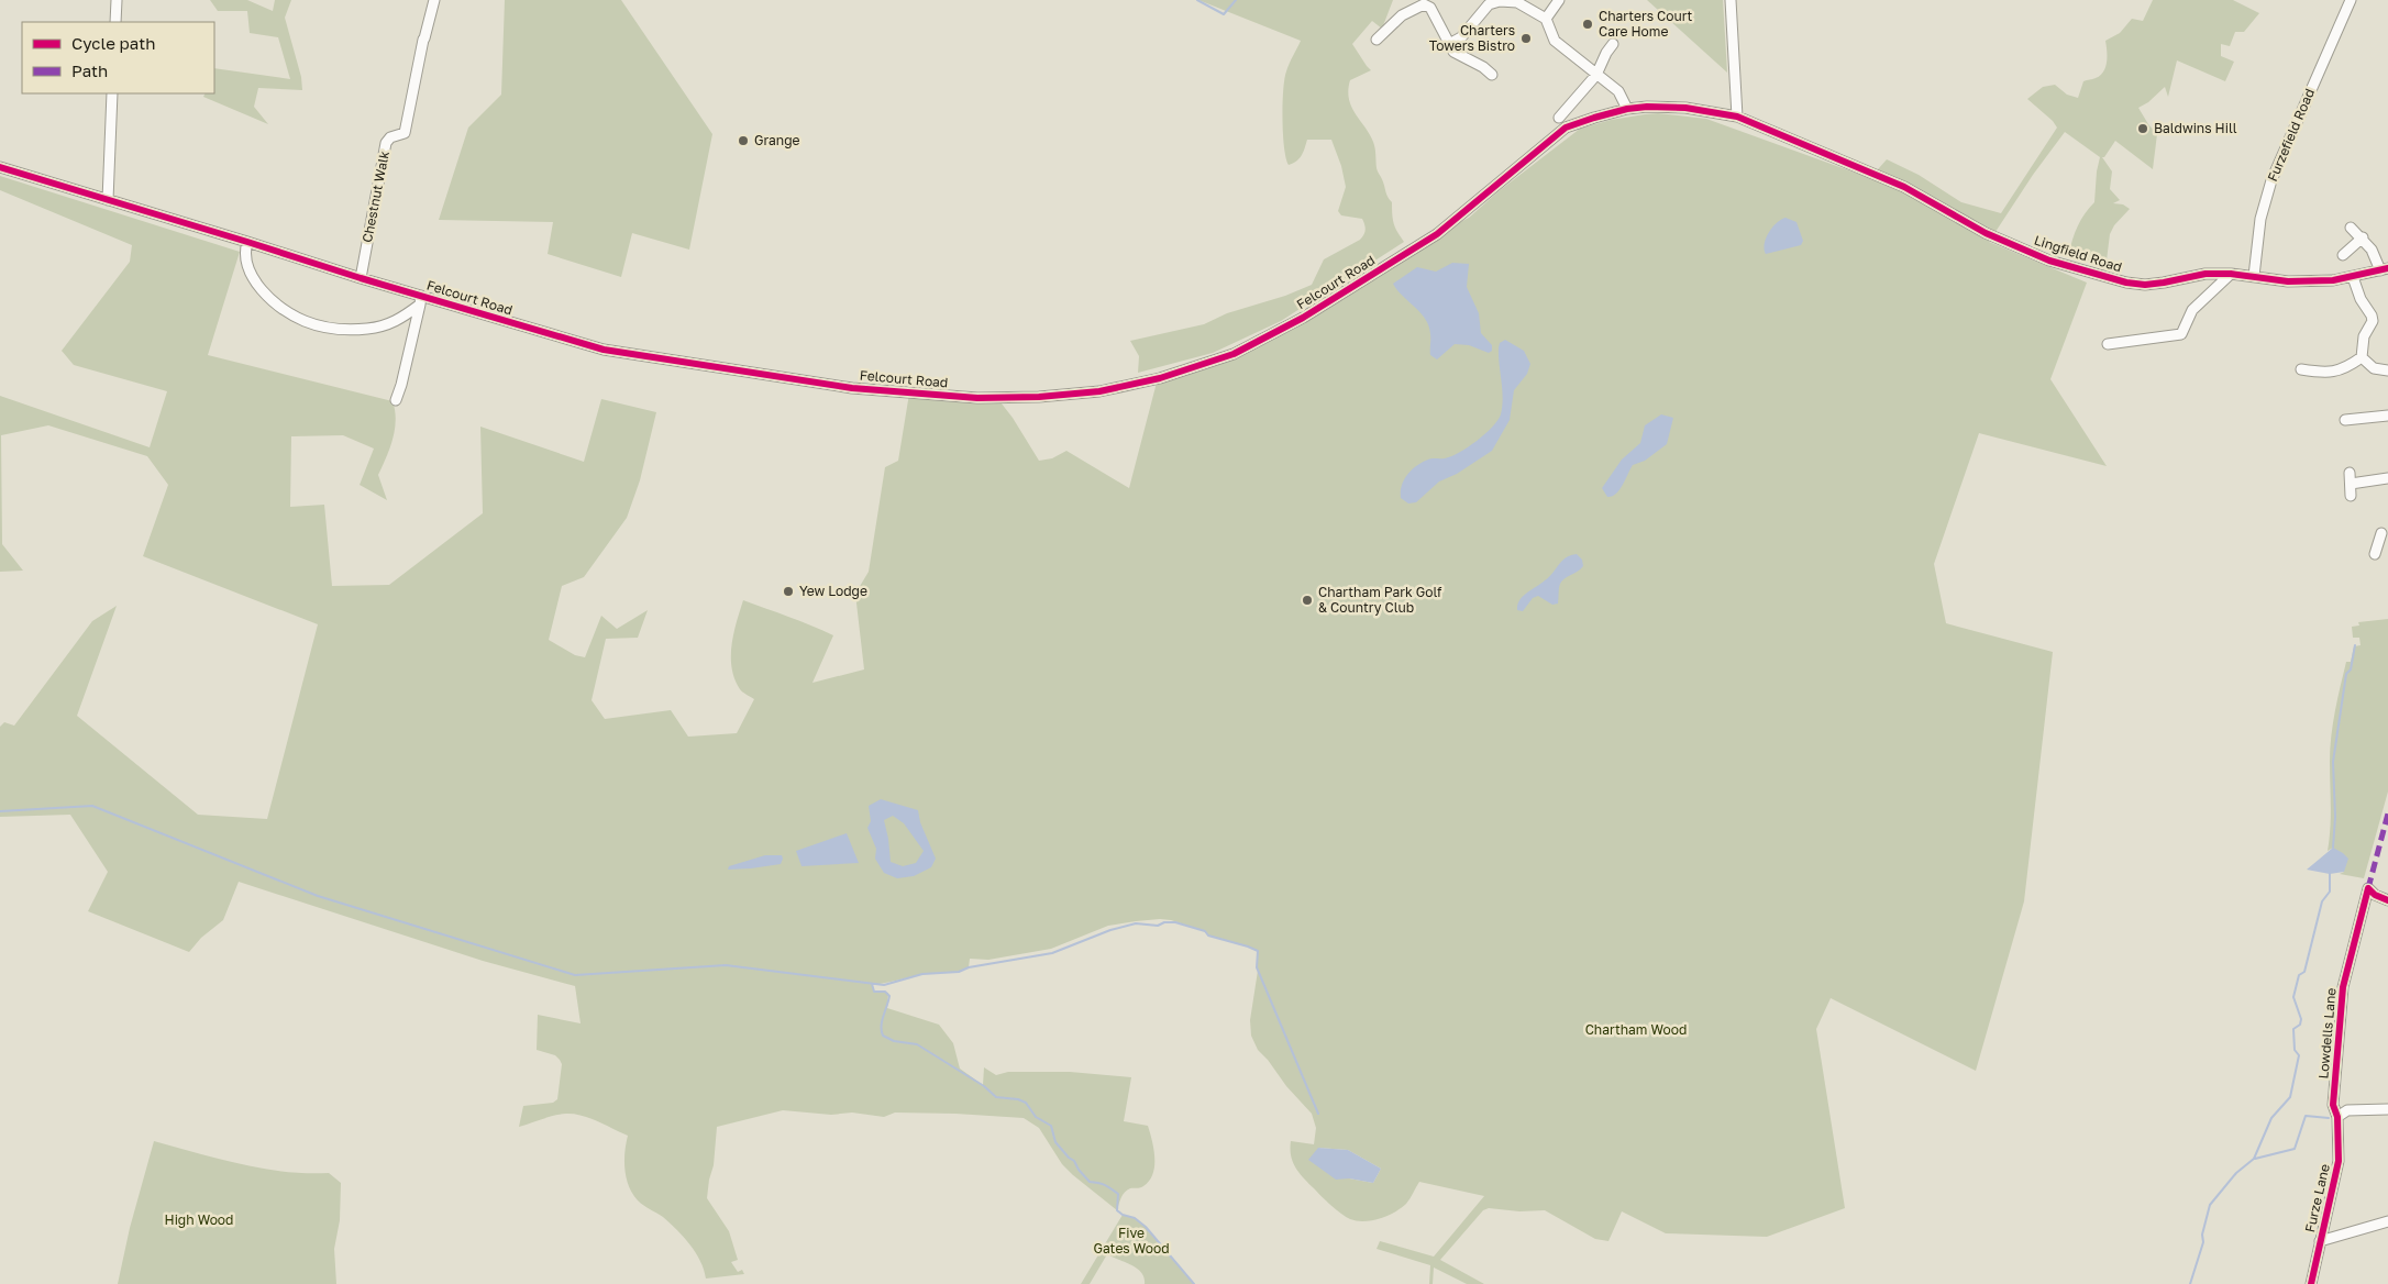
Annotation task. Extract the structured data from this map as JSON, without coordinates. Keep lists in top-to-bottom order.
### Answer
{
  "streets": {
    "street": [
      "Furzefield Road",
      "Chestnut Walk",
      "Lingfield Road",
      "Felcourt Road",
      "Lowdells Lane",
      "Furze Lane"
    ]
  },
  "crossings": [
    ["Furzefield Road", "Lingfield Road"],
    ["Chestnut Walk", "Felcourt Road"],
    ["Lingfield Road", "Felcourt Road"],
    ["Lowdells Lane", "Furze Lane"]
  ],
  "parks": ["Chartham Wood", "High Wood", "Five Gates Wood"],
  "places": [
    "Charters Court Care Home",
    "Charters Towers Bistro",
    "Baldwins Hill",
    "Grange",
    "Yew Lodge",
    "Chartham Park Golf & Country Club"
  ],
  "legend": ["Cycle path", "Path"]
}
